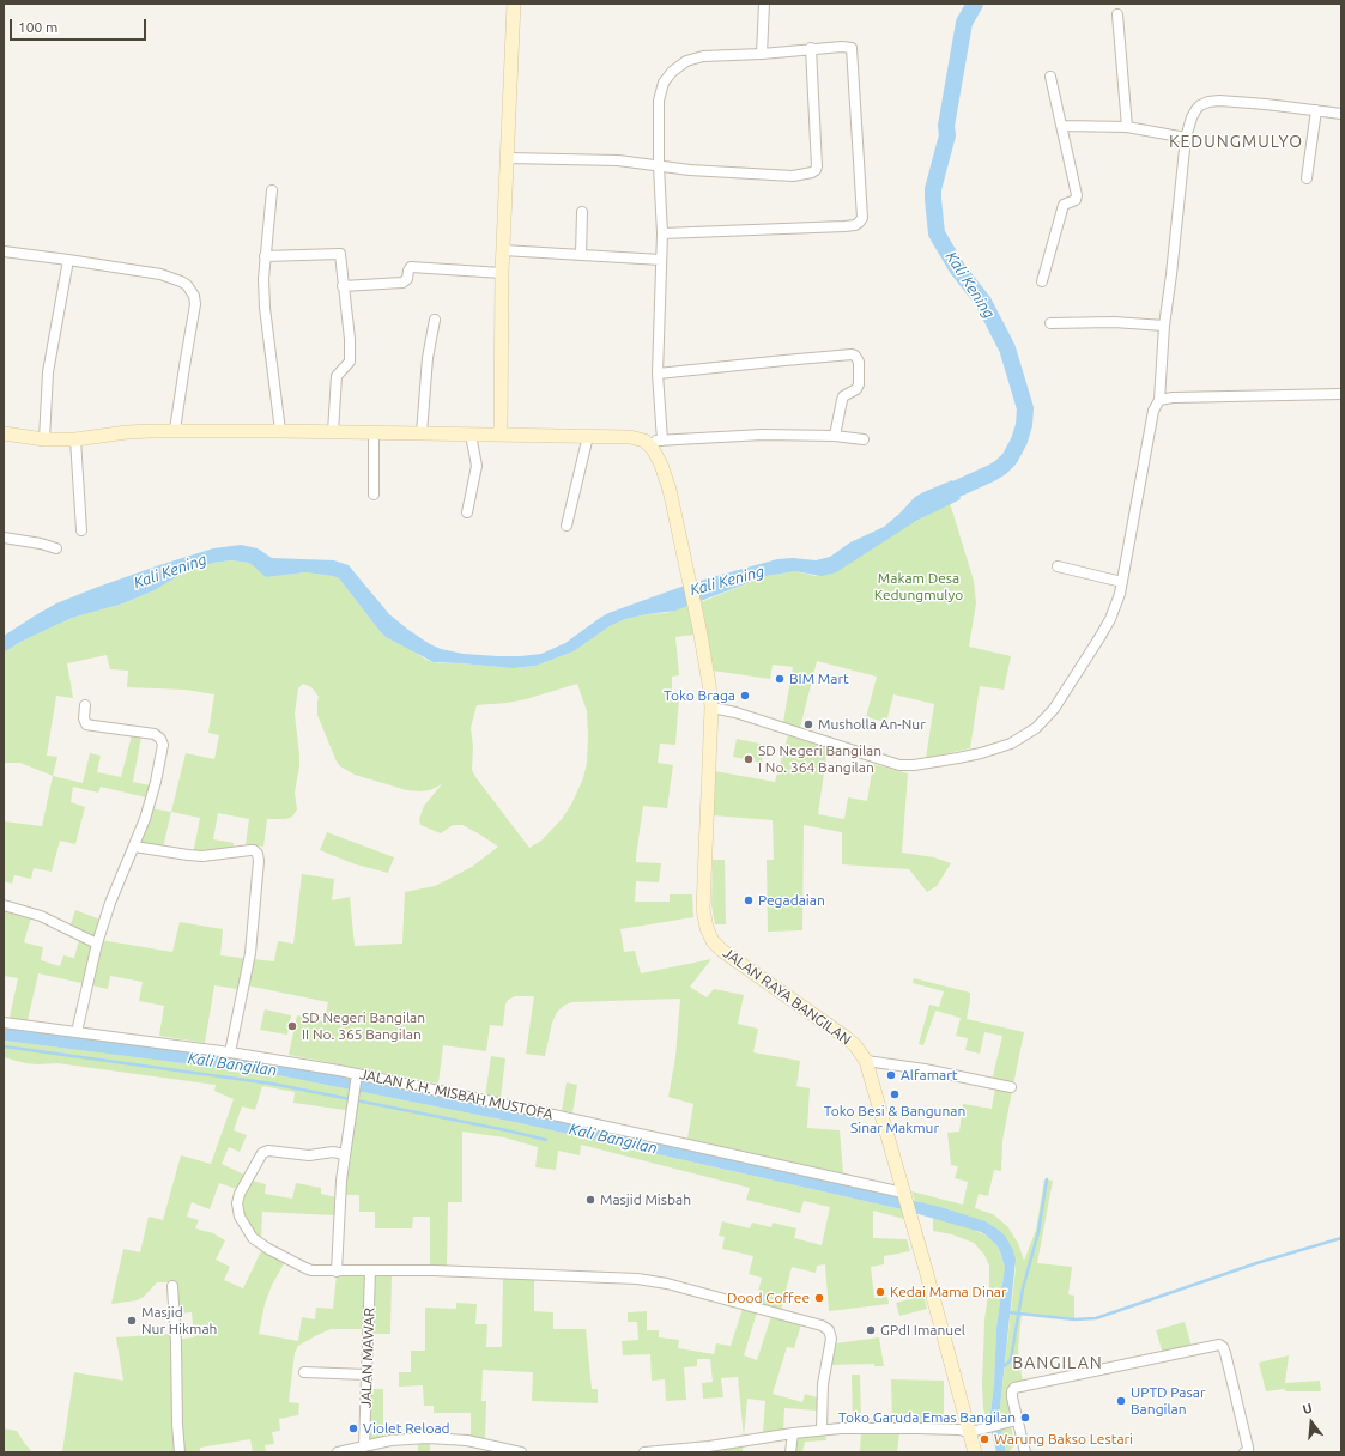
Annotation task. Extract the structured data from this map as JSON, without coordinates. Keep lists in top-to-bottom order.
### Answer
{
  "streets": {
    "main road": ["JALAN RAYA BANGILAN"],
    "street": ["JALAN K.H. MISBAH MUSTOFA", "JALAN MAWAR"]
  },
  "crossings": [
    ["JALAN RAYA BANGILAN", "JALAN K.H. MISBAH MUSTOFA"]
  ],
  "districts": ["KEDUNGMULYO", "BANGILAN"],
  "water": ["Kali Kening", "Kali Bangilan"],
  "parks": ["Makam Desa Kedungmulyo"],
  "places": [
    "BIM Mart",
    "Toko Braga",
    "Musholla An-Nur",
    "SD Negeri Bangilan I No. 364 Bangilan",
    "Pegadaian",
    "SD Negeri Bangilan II No. 365 Bangilan",
    "Alfamart",
    "Toko Besi & Bangunan Sinar Makmur",
    "Masjid Misbah",
    "Kedai Mama Dinar",
    "Dood Coffee",
    "Masjid Nur Hikmah",
    "GPdI Imanuel",
    "UPTD Pasar Bangilan",
    "Toko Garuda Emas Bangilan",
    "Violet Reload",
    "Warung Bakso Lestari"
  ],
  "scale_bar": "100 m",
  "north": "top"
}
